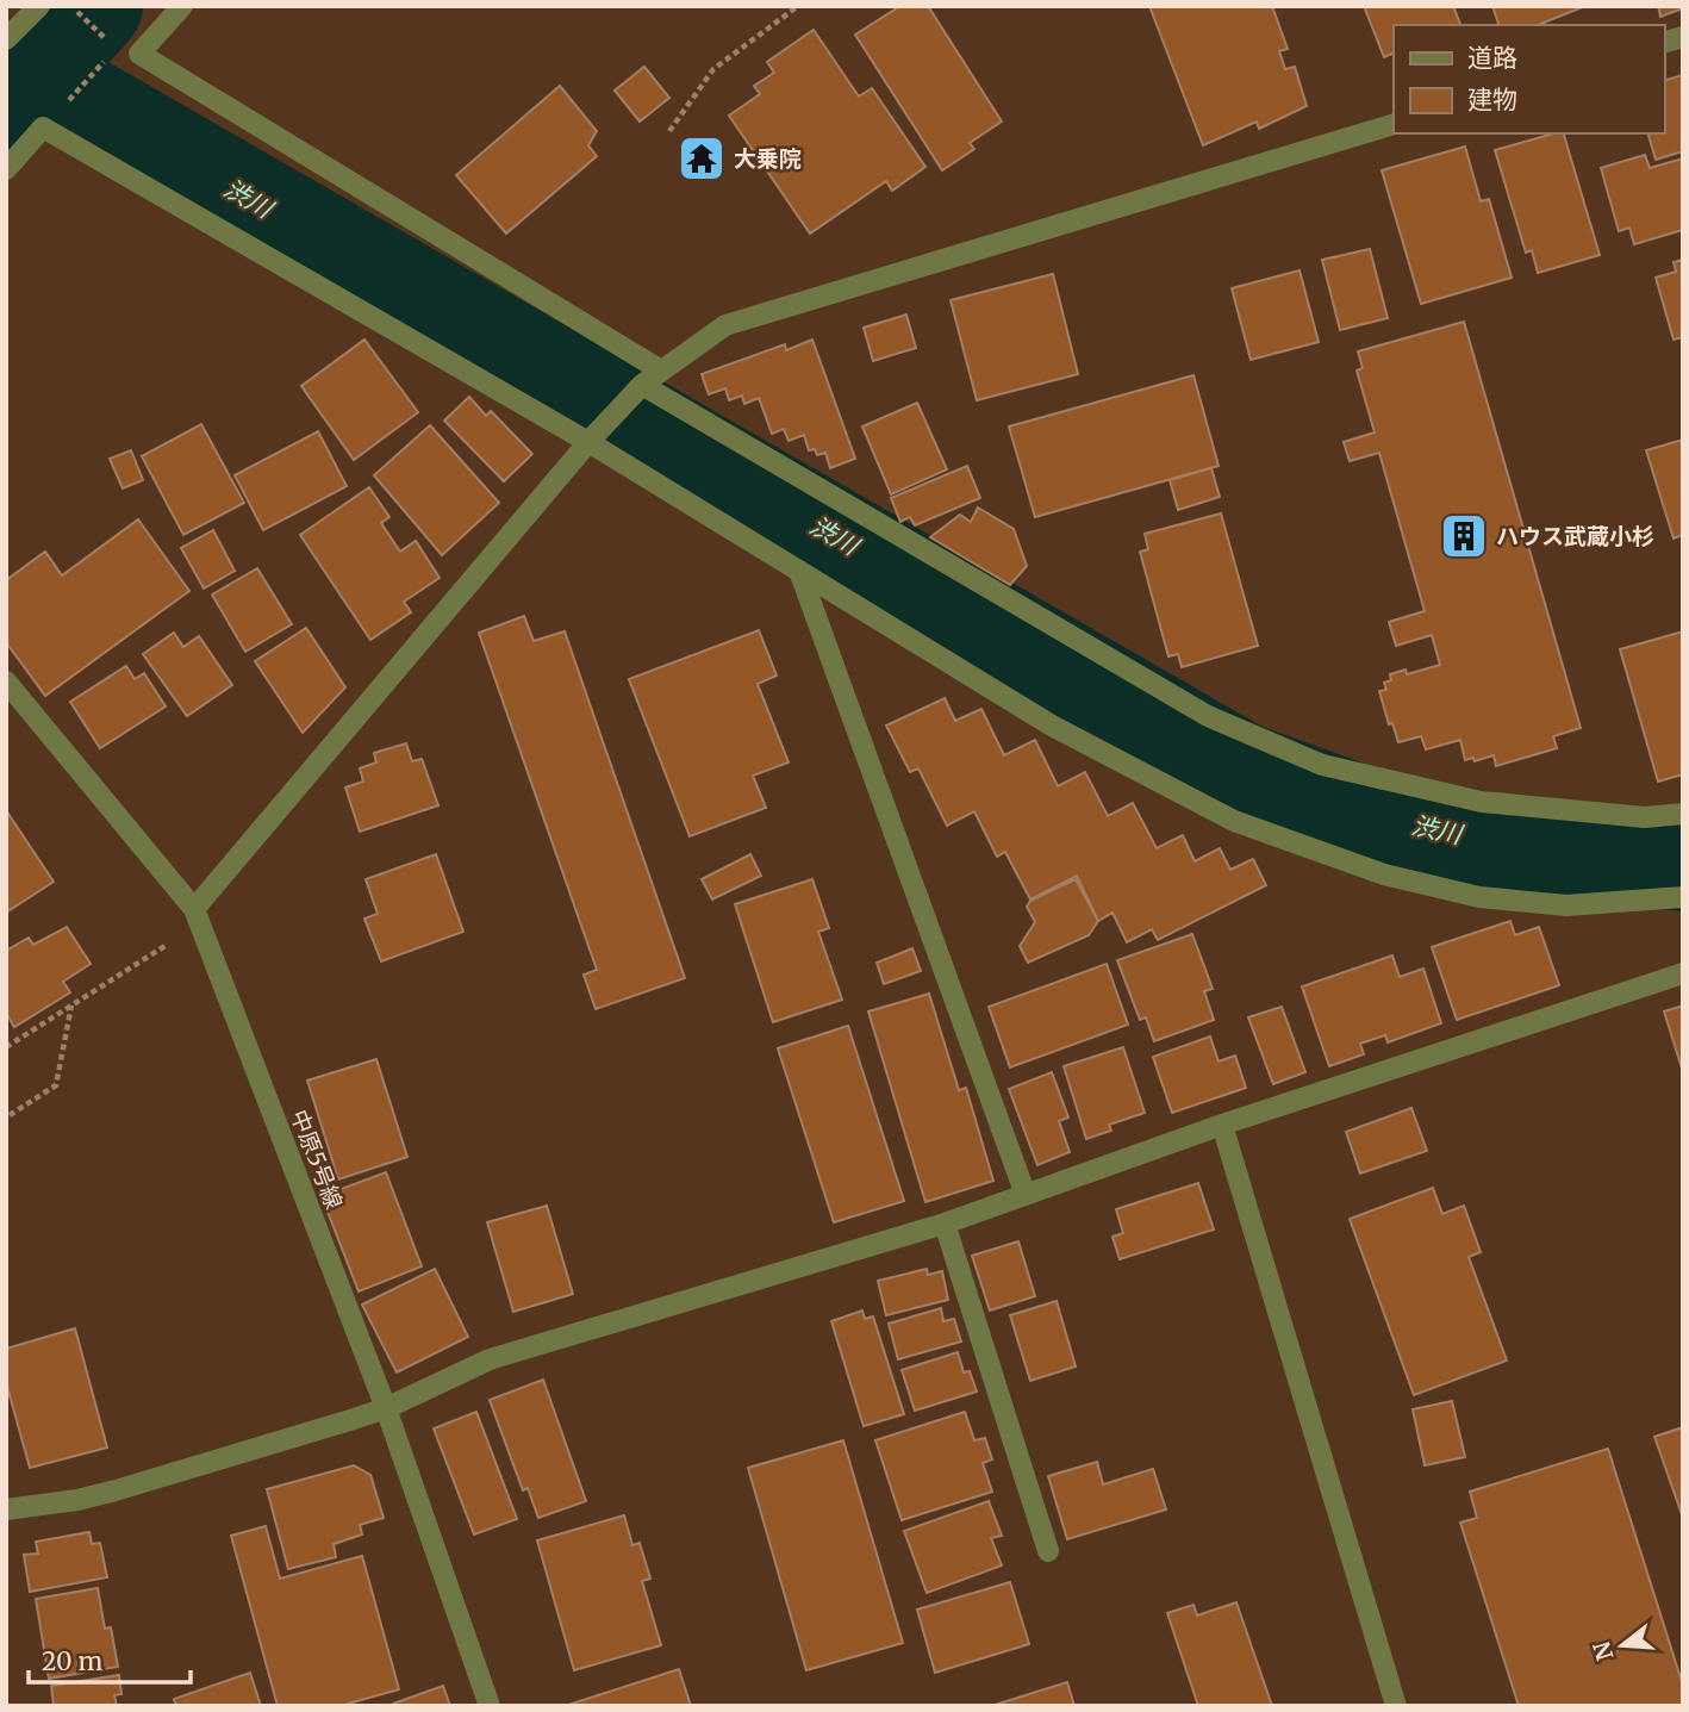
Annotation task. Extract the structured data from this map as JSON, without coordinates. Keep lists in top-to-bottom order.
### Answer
{
  "streets": {
    "street": ["中原5号線"]
  },
  "water": ["渋川"],
  "places": {
    "temple": ["大乗院"],
    "building": ["ハウス武蔵小杉"]
  },
  "legend": ["道路", "建物"],
  "scale_bar": "20 m",
  "north": "left"
}
